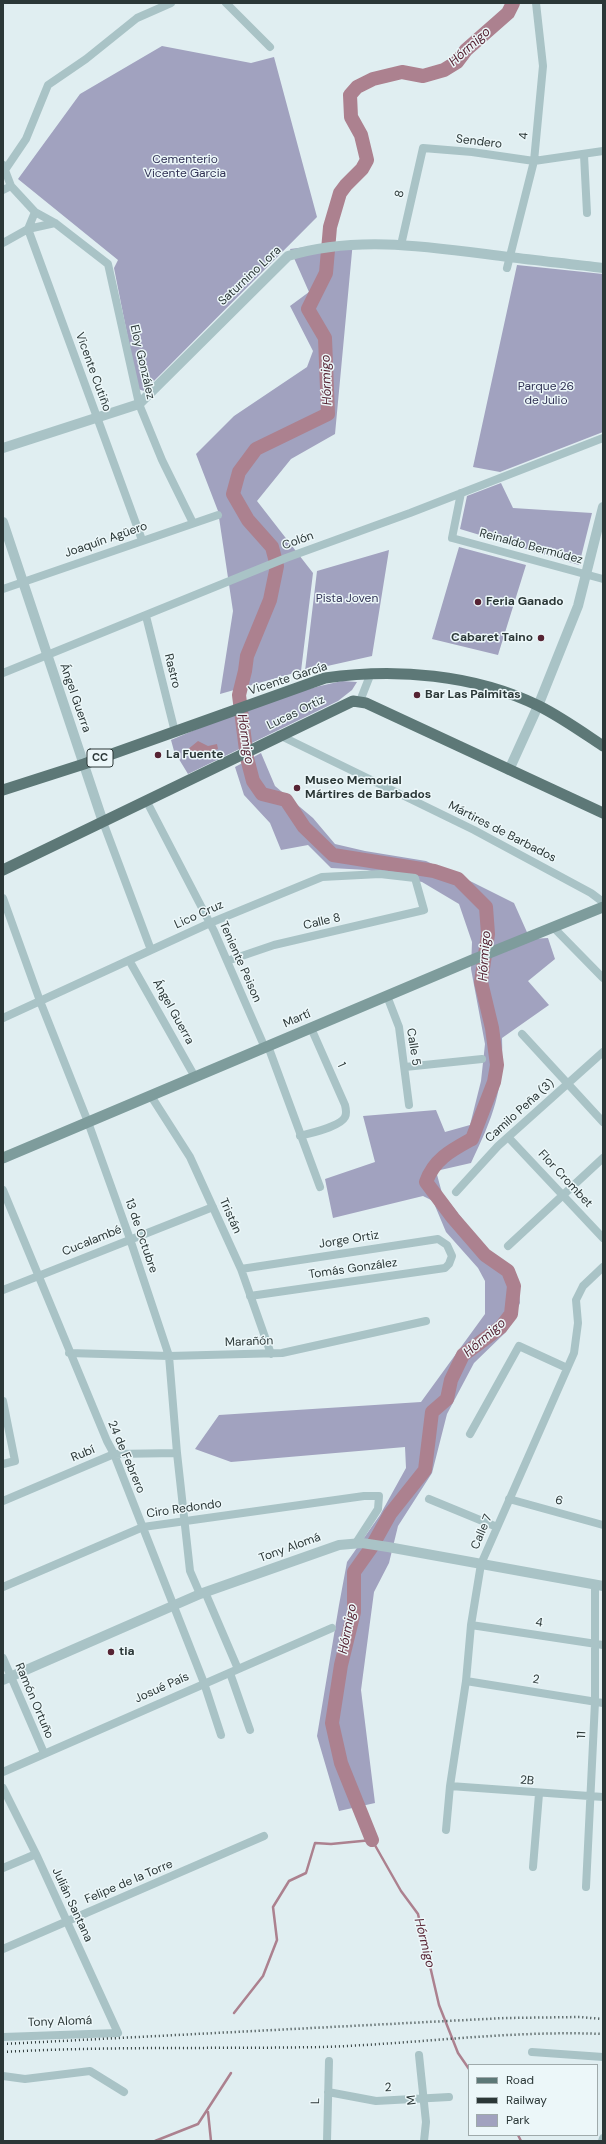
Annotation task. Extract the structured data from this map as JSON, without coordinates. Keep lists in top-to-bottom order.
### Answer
{
  "streets": {
    "main road": [
      "Vicente García",
      "Lucas Ortiz",
      "CC",
      "Martí"
    ],
    "street": [
      "4",
      "Sendero",
      "8",
      "Saturnino Lora",
      "Eloy González",
      "Vicente Cutiño",
      "Joaquín Agüero",
      "Colón",
      "Reinaldo Bermúdez",
      "Rastro",
      "Ángel Guerra",
      "Mártires de Barbados",
      "Lico Cruz",
      "Calle 8",
      "Teniente Peison",
      "Calle 5",
      "1",
      "Camilo Peña (3)",
      "Flor Crombet",
      "Tristán",
      "13 de Octubre",
      "Jorge Ortiz",
      "Cucalambé",
      "Tomás González",
      "Marañón",
      "Rubí",
      "24 de Febrero",
      "6",
      "Ciro Redondo",
      "Calle 7",
      "Tony Alomá",
      "2",
      "Josué País",
      "Ramón Ortuño",
      "11",
      "2B",
      "Felipe de la Torre",
      "Julián Santana",
      "M",
      "L"
    ]
  },
  "crossings": [
    ["4", "Sendero"],
    ["4", "Saturnino Lora"],
    ["4", "Calle 7"],
    ["4", "11"],
    ["Sendero", "8"],
    ["8", "Saturnino Lora"],
    ["Saturnino Lora", "Eloy González"],
    ["Saturnino Lora", "Vicente Cutiño"],
    ["Eloy González", "Joaquín Agüero"],
    ["Vicente Cutiño", "Joaquín Agüero"],
    ["Joaquín Agüero", "Ángel Guerra"],
    ["Colón", "Reinaldo Bermúdez"],
    ["Colón", "Rastro"],
    ["Colón", "Ángel Guerra"],
    ["Rastro", "Vicente García"],
    ["Vicente García", "Ángel Guerra"],
    ["Ángel Guerra", "Lucas Ortiz"],
    ["Ángel Guerra", "Lico Cruz"],
    ["Ángel Guerra", "Martí"],
    ["Lucas Ortiz", "Mártires de Barbados"],
    ["Lucas Ortiz", "Teniente Peison"],
    ["Lico Cruz", "Calle 8"],
    ["Lico Cruz", "Teniente Peison"],
    ["Lico Cruz", "13 de Octubre"],
    ["Calle 8", "Teniente Peison"],
    ["Teniente Peison", "Martí"],
    ["Teniente Peison", "1"],
    ["Martí", "Calle 5"],
    ["Martí", "1"],
    ["Martí", "Tristán"],
    ["Martí", "13 de Octubre"],
    ["Camilo Peña (3)", "Flor Crombet"],
    ["Tristán", "Jorge Ortiz"],
    ["Tristán", "Cucalambé"],
    ["Tristán", "Tomás González"],
    ["Tristán", "Marañón"],
    ["13 de Octubre", "Cucalambé"],
    ["13 de Octubre", "Marañón"],
    ["13 de Octubre", "Rubí"],
    ["13 de Octubre", "Ciro Redondo"],
    ["13 de Octubre", "Tony Alomá"],
    ["13 de Octubre", "Josué País"],
    ["Jorge Ortiz", "Tomás González"],
    ["Cucalambé", "24 de Febrero"],
    ["Marañón", "24 de Febrero"],
    ["Rubí", "24 de Febrero"],
    ["24 de Febrero", "Ciro Redondo"],
    ["24 de Febrero", "Tony Alomá"],
    ["24 de Febrero", "Josué País"],
    ["6", "Calle 7"],
    ["Ciro Redondo", "Tony Alomá"],
    ["Calle 7", "Tony Alomá"],
    ["Calle 7", "2"],
    ["Calle 7", "2B"],
    ["Tony Alomá", "Ramón Ortuño"],
    ["Tony Alomá", "11"],
    ["Tony Alomá", "Julián Santana"],
    ["2", "11"],
    ["2", "M"],
    ["2", "L"],
    ["Josué País", "Ramón Ortuño"],
    ["11", "2B"],
    ["Felipe de la Torre", "Julián Santana"]
  ],
  "water": ["Hórmigo"],
  "parks": ["Cementerio Vicente Garcia", "Parque 26 de Julio", "Pista Joven"],
  "places": [
    "Feria Ganado",
    "Cabaret Taino",
    "Bar Las Palmitas",
    "La Fuente",
    "Museo Memorial Mártires de Barbados",
    "tia"
  ],
  "legend": ["Road", "Railway", "Park"]
}
